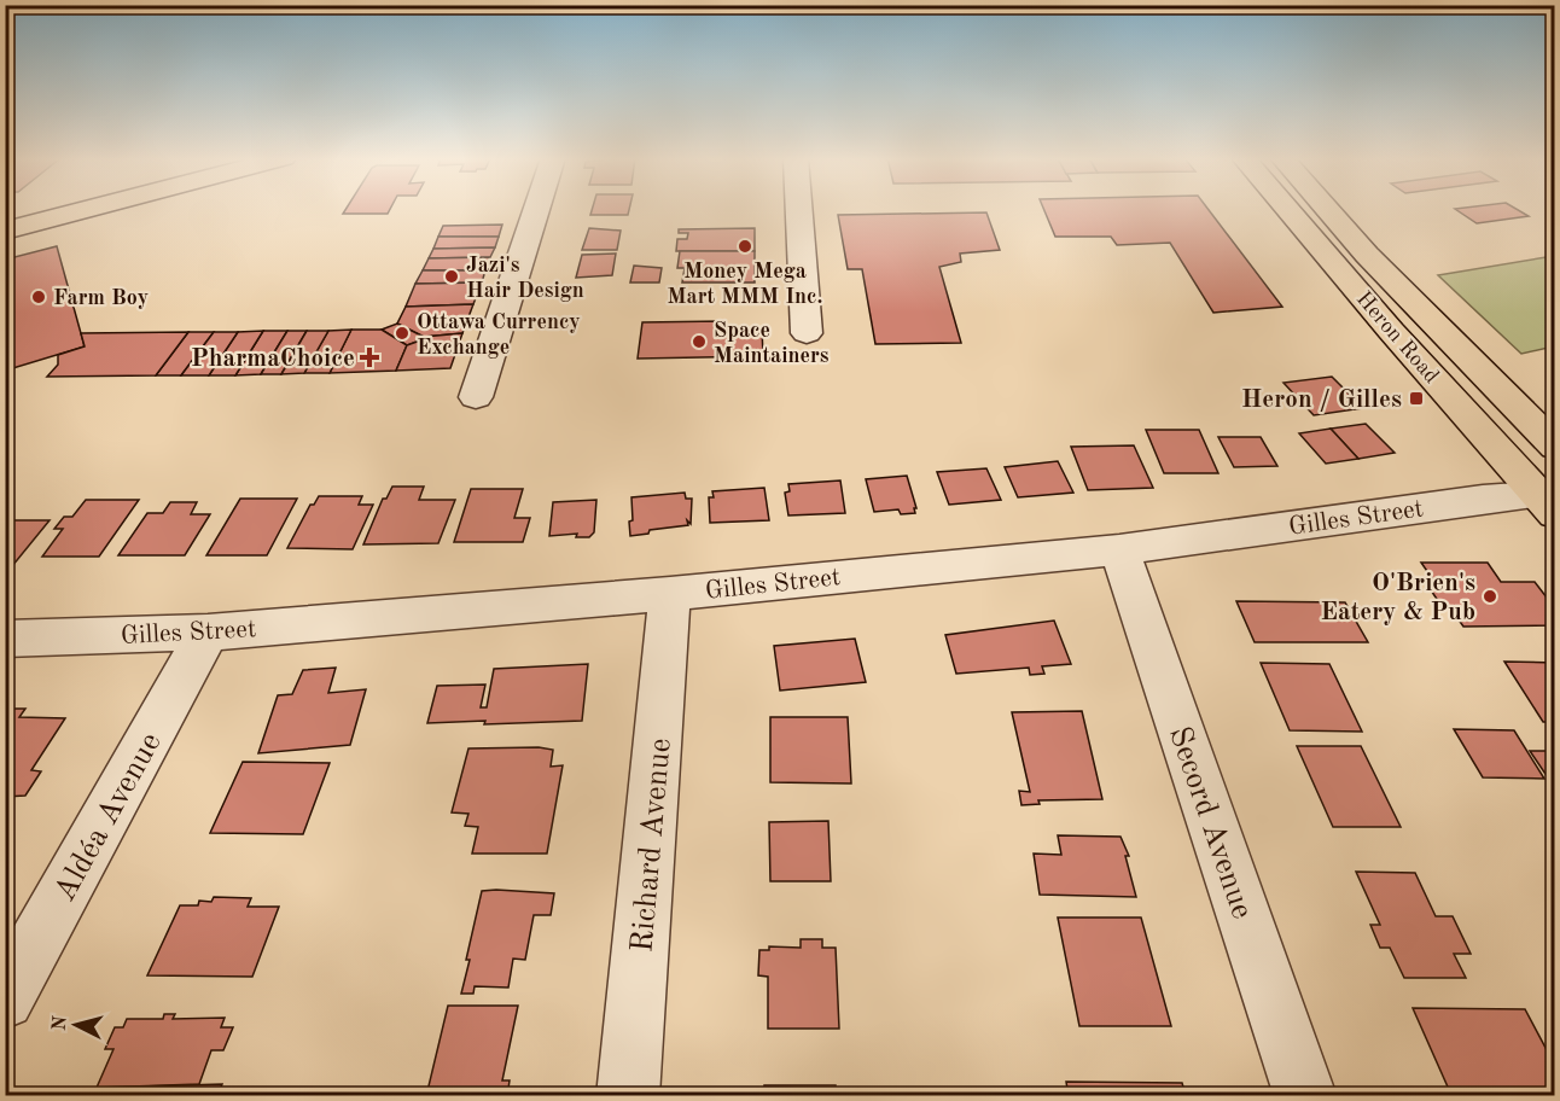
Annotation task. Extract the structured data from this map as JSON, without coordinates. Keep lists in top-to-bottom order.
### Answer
{
  "streets": {
    "main road": ["Heron Road"],
    "street": [
      "Gilles Street",
      "Aldéa Avenue",
      "Secord Avenue",
      "Richard Avenue"
    ]
  },
  "crossings": [
    ["Heron Road", "Gilles Street"],
    ["Gilles Street", "Aldéa Avenue"],
    ["Gilles Street", "Secord Avenue"],
    ["Gilles Street", "Richard Avenue"]
  ],
  "places": {
    "other": [
      "Money Mega Mart MMM Inc.",
      "Jazi's Hair Design",
      "Farm Boy",
      "Ottawa Currency Exchange",
      "Space Maintainers",
      "O'Brien's Eatery & Pub"
    ],
    "health": ["PharmaChoice"],
    "transit": ["Heron / Gilles"]
  },
  "north": "left"
}
